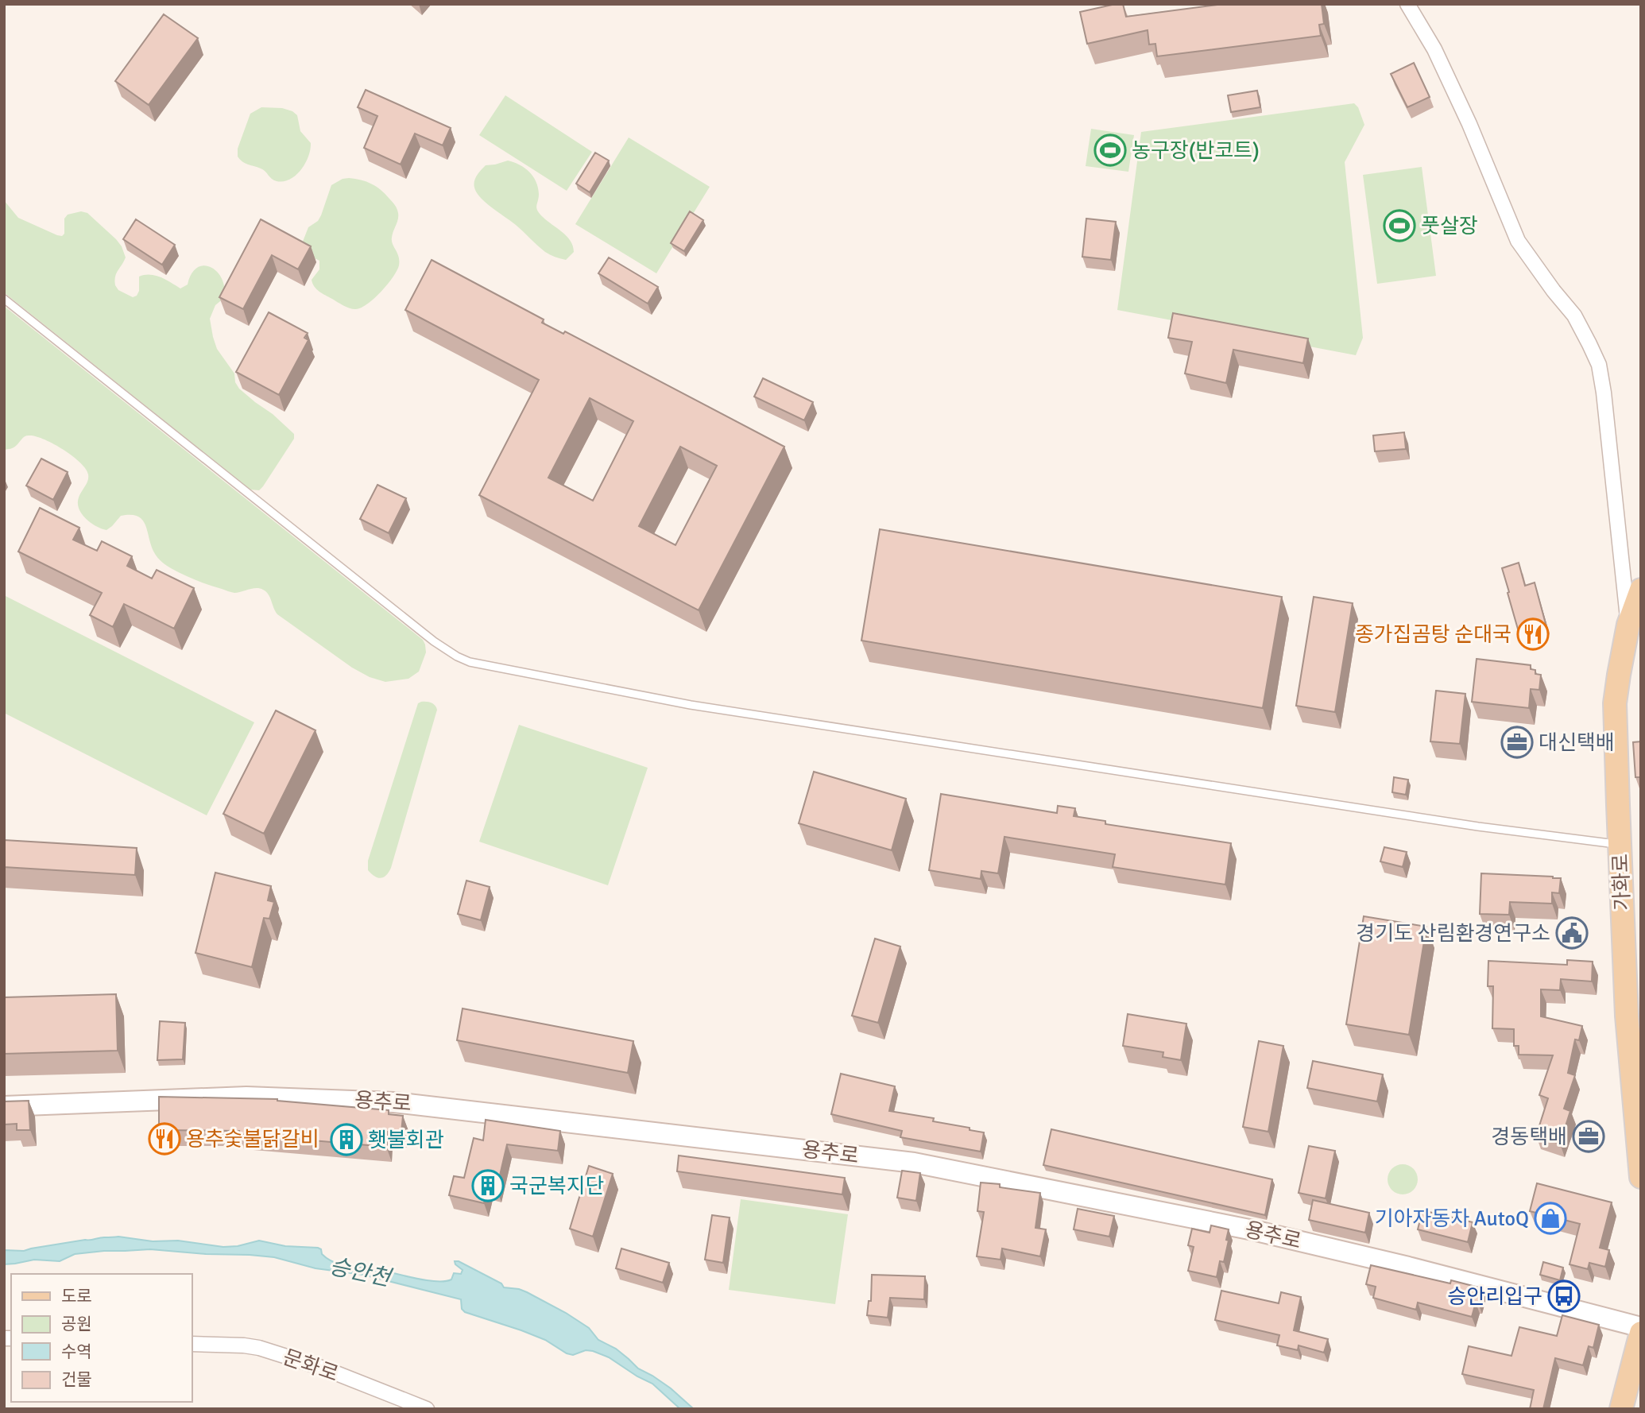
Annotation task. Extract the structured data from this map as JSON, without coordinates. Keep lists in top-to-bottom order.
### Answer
{
  "streets": {
    "main road": ["가화로"],
    "street": ["용추로", "문화로"]
  },
  "water": ["승안천"],
  "places": {
    "sports": ["농구장(반코트)", "풋살장"],
    "restaurant": ["종가집곰탕 순대국", "용추숯불닭갈비"],
    "office": ["대신택배", "경동택배"],
    "public building": ["경기도 산림환경연구소"],
    "building": ["횃불회관", "국군복지단"],
    "shop": ["기아자동차 AutoQ"],
    "bus stop": ["승안리입구"]
  },
  "legend": [
    "도로",
    "공원",
    "수역",
    "건물"
  ]
}
